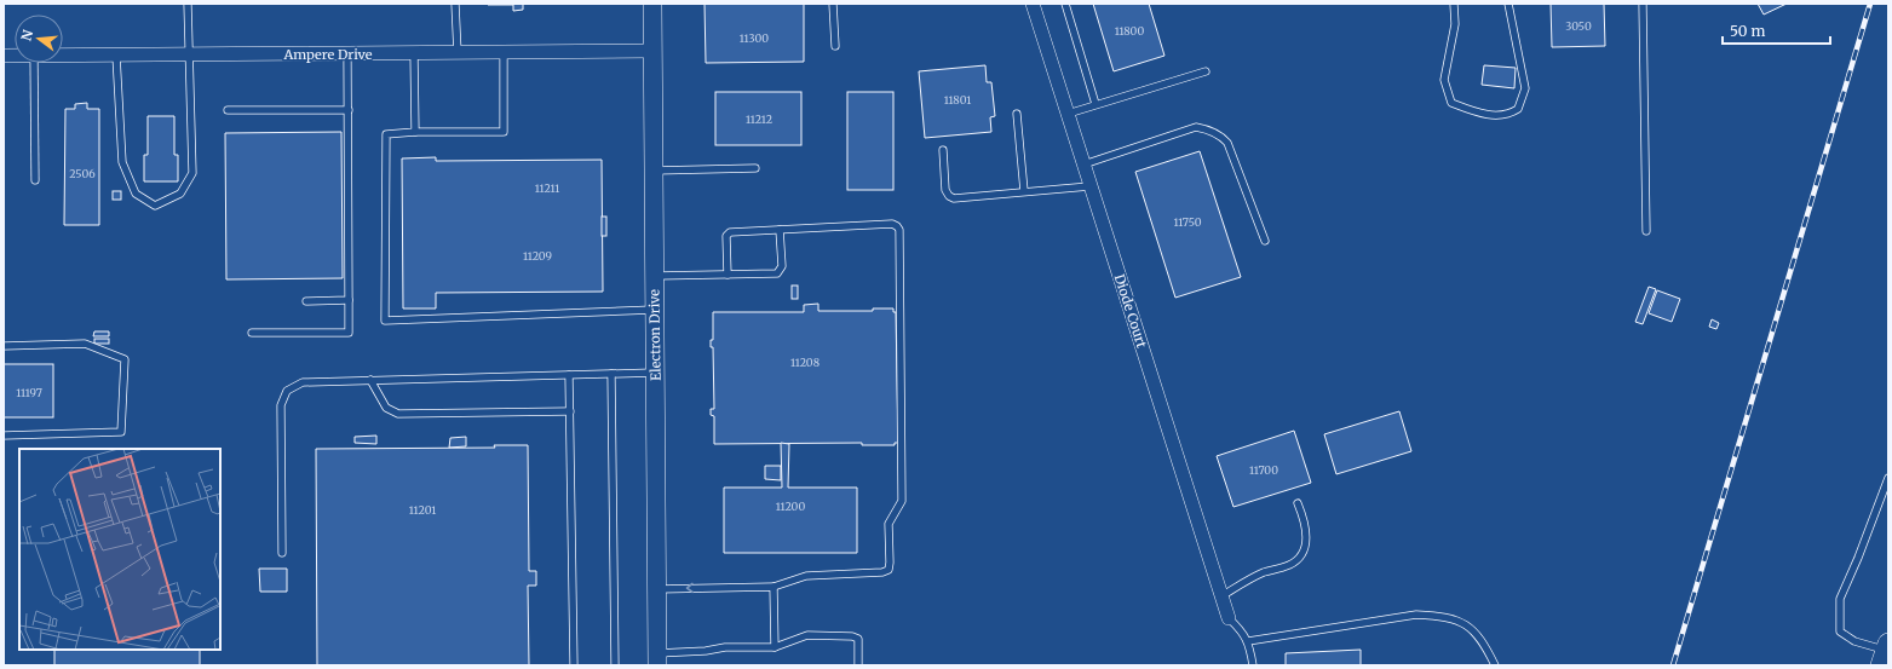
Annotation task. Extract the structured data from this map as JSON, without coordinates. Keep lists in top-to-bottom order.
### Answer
{
  "streets": {
    "street": ["Ampere Drive", "Diode Court", "Electron Drive"]
  },
  "crossings": [
    ["Ampere Drive", "Electron Drive"]
  ],
  "house_numbers": [
    "3050",
    "11800",
    "11300",
    "11801",
    "11212",
    "2506",
    "11211",
    "11750",
    "11209",
    "11208",
    "11197",
    "11700",
    "11200",
    "11201"
  ],
  "scale_bar": "50 m",
  "north": "left"
}
